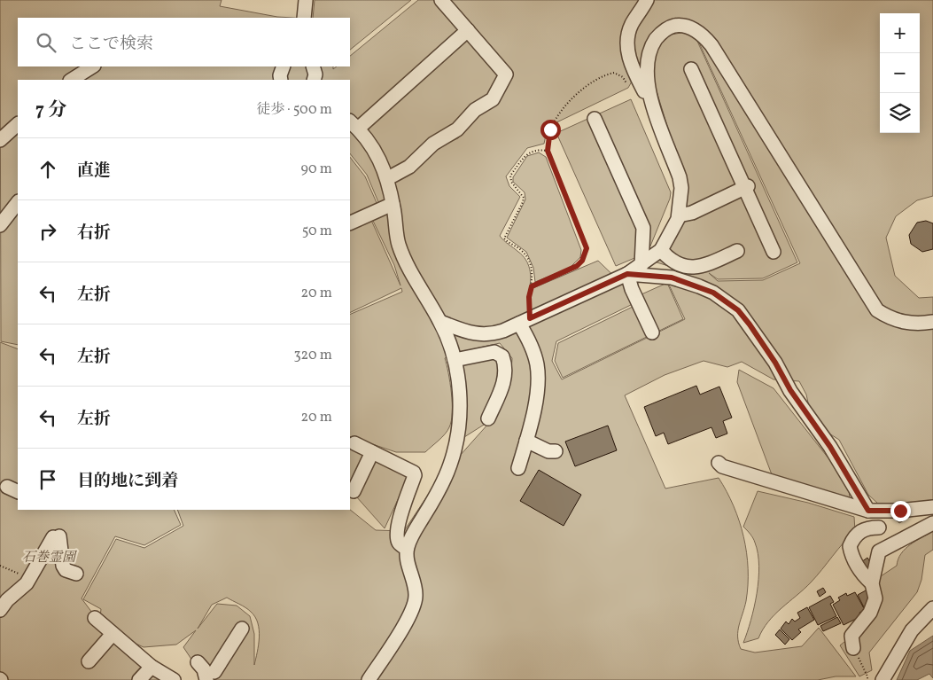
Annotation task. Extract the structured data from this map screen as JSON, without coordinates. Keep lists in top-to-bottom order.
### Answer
{
  "parks": ["石巻霊園"],
  "page": {
    "map_buttons": ["+", "−"],
    "search": "ここで検索",
    "heading": ["7 分", "徒歩 · 500 m"],
    "list": [
      ["直進", "90 m"],
      ["右折", "50 m"],
      ["左折", "20 m"],
      ["左折", "320 m"],
      ["左折", "20 m"],
      "目的地に到着"
    ]
  }
}
